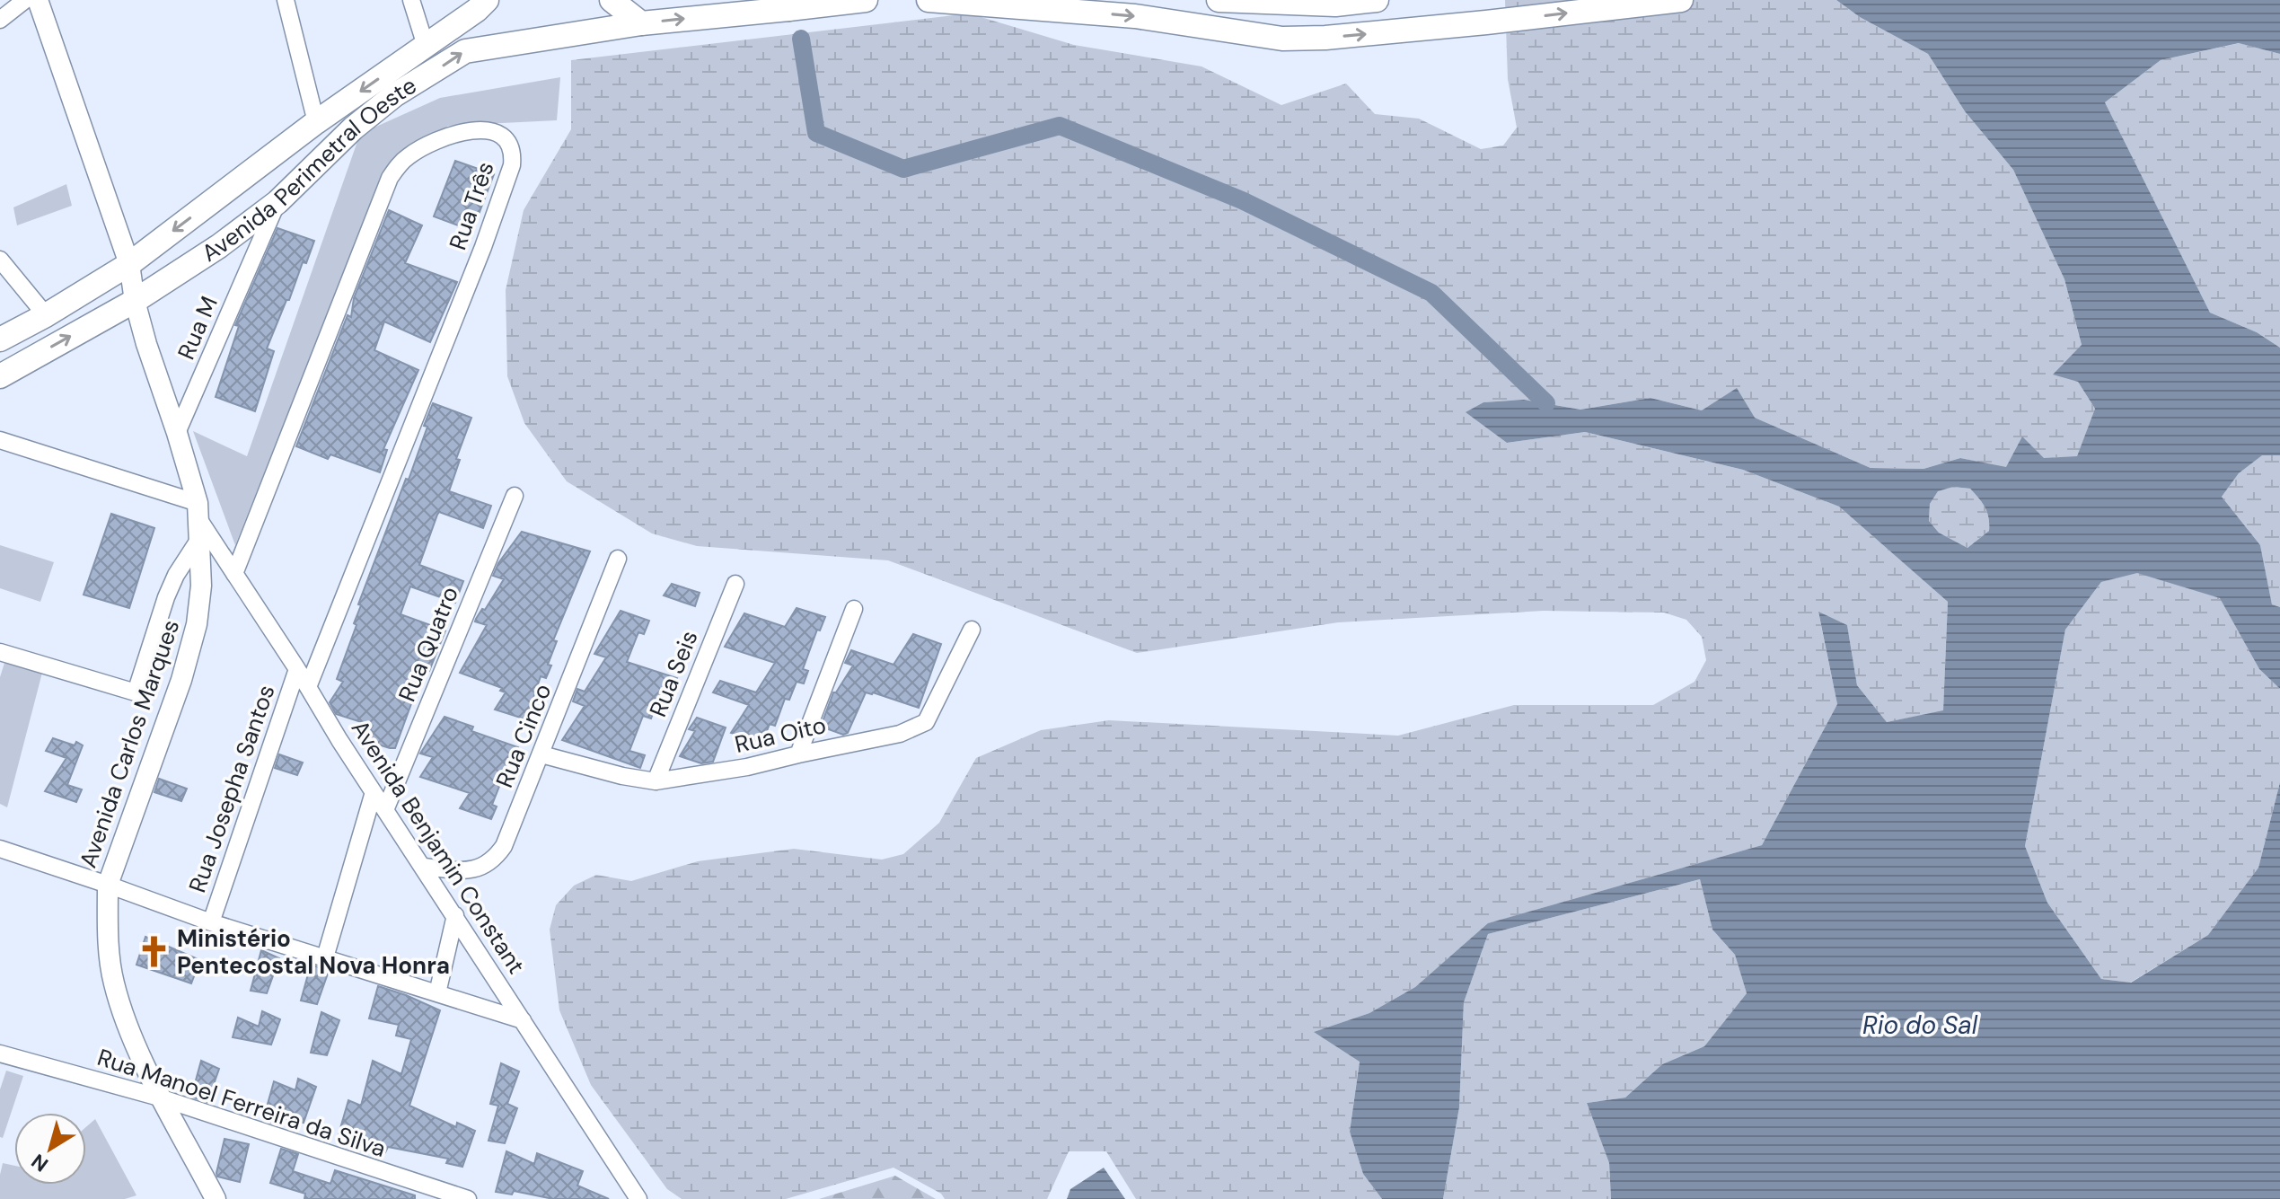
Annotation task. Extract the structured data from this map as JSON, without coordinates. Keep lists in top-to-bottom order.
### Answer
{
  "streets": {
    "main road": ["Avenida Perimetral Oeste"],
    "street": [
      "Rua Três",
      "Rua M",
      "Rua Quatro",
      "Rua Seis",
      "Rua Oito",
      "Rua Cinco",
      "Avenida Carlos Marques",
      "Rua Josepha Santos",
      "Avenida Benjamin Constant",
      "Rua Manoel Ferreira da Silva"
    ]
  },
  "crossings": [
    ["Avenida Perimetral Oeste", "Rua M"],
    ["Avenida Perimetral Oeste", "Avenida Carlos Marques"],
    ["Rua Três", "Avenida Benjamin Constant"],
    ["Rua M", "Avenida Carlos Marques"],
    ["Rua Quatro", "Avenida Benjamin Constant"],
    ["Rua Seis", "Rua Oito"],
    ["Rua Oito", "Rua Cinco"],
    ["Rua Cinco", "Avenida Benjamin Constant"],
    ["Avenida Carlos Marques", "Avenida Benjamin Constant"],
    ["Avenida Carlos Marques", "Rua Manoel Ferreira da Silva"],
    ["Rua Josepha Santos", "Avenida Benjamin Constant"]
  ],
  "water": ["Rio do Sal"],
  "places": {
    "church": ["Ministério Pentecostal Nova Honra"]
  },
  "north": "bottom left"
}
